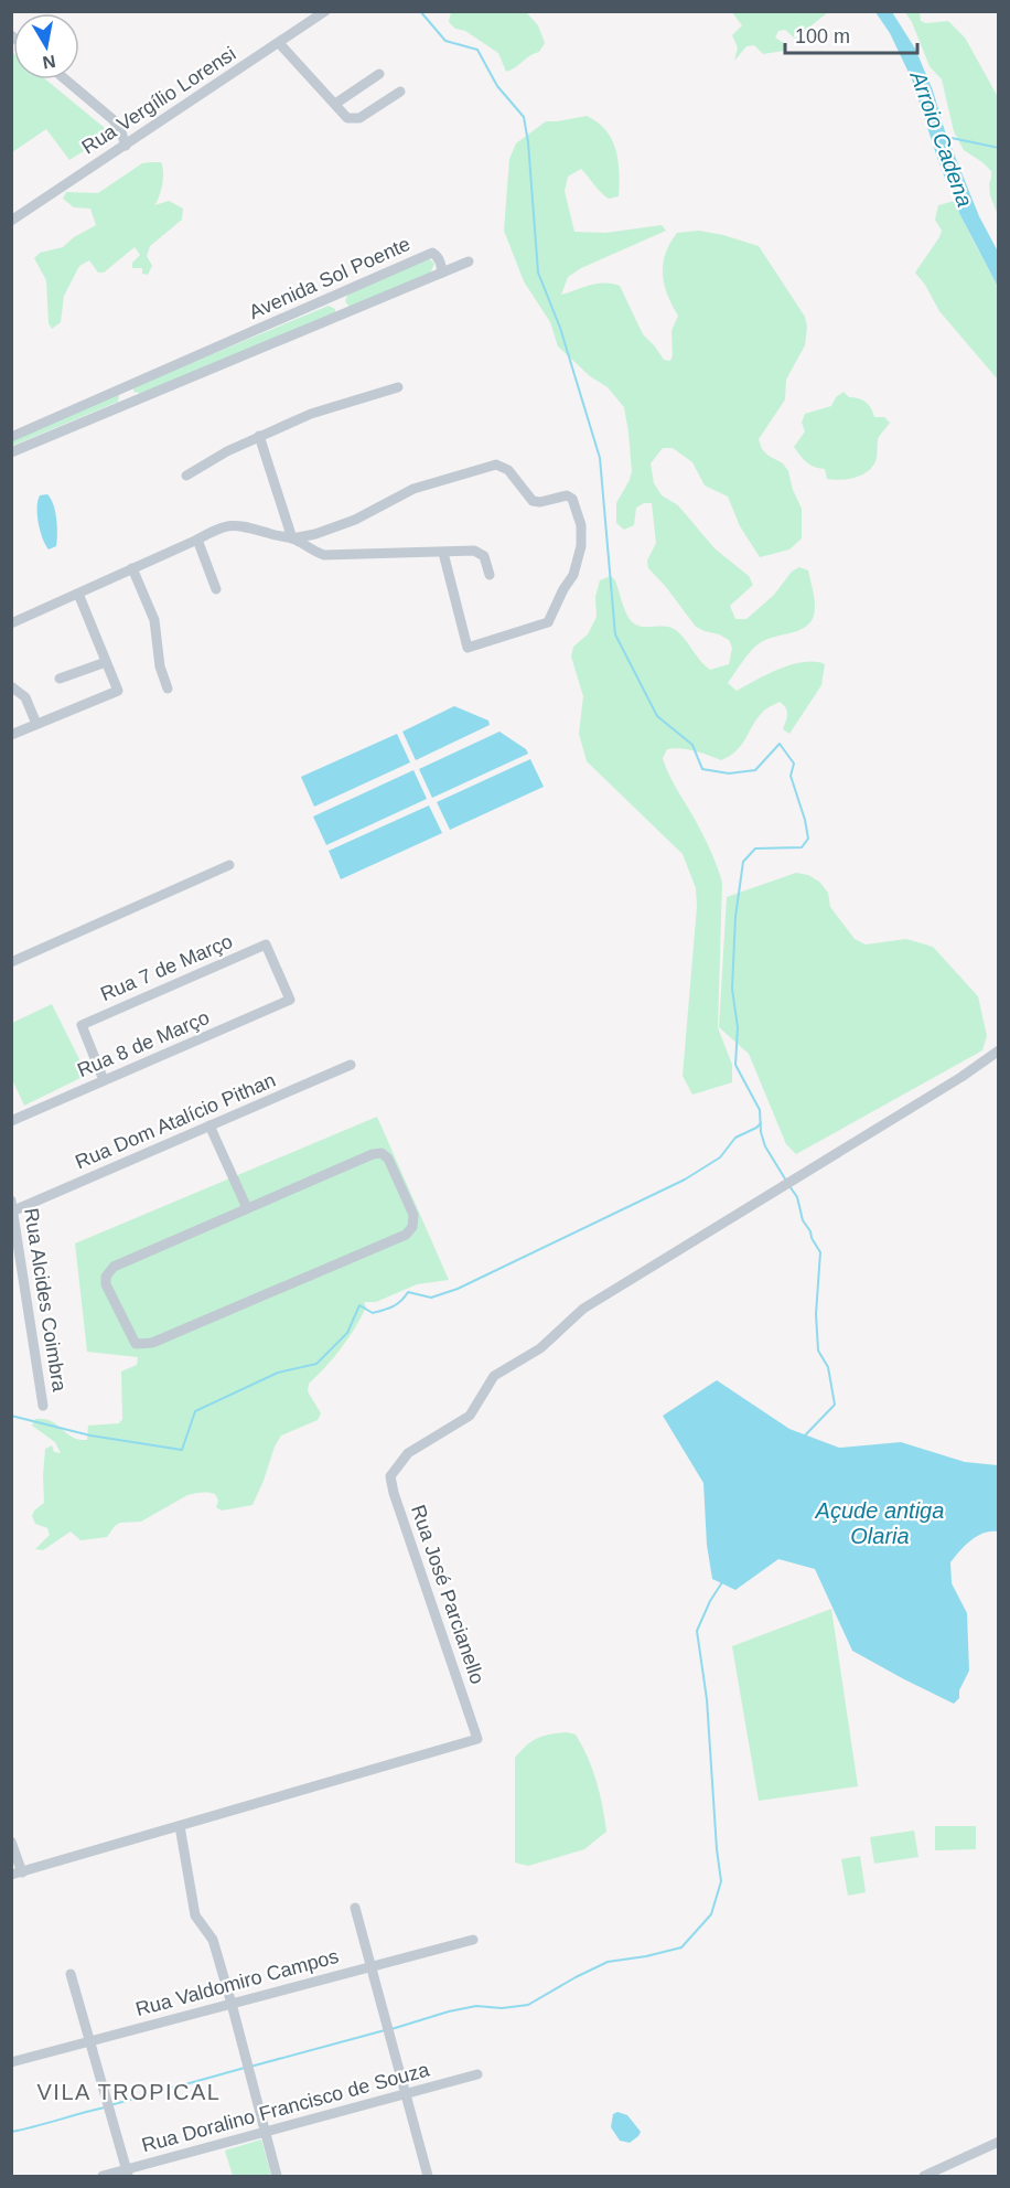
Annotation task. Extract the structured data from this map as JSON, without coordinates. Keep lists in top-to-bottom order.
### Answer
{
  "streets": {
    "street": [
      "Rua Vergílio Lorensi",
      "Avenida Sol Poente",
      "Rua 7 de Março",
      "Rua 8 de Março",
      "Rua Dom Atalício Pithan",
      "Rua Alcides Coimbra",
      "Rua José Parcianello",
      "Rua Valdomiro Campos",
      "Rua Doralino Francisco de Souza"
    ]
  },
  "crossings": [
    ["Rua 7 de Março", "Rua 8 de Março"],
    ["Rua Dom Atalício Pithan", "Rua Alcides Coimbra"]
  ],
  "districts": ["VILA TROPICAL"],
  "water": ["Arroio Cadena", "Açude antiga Olaria"],
  "scale_bar": "100 m",
  "north": "bottom"
}
